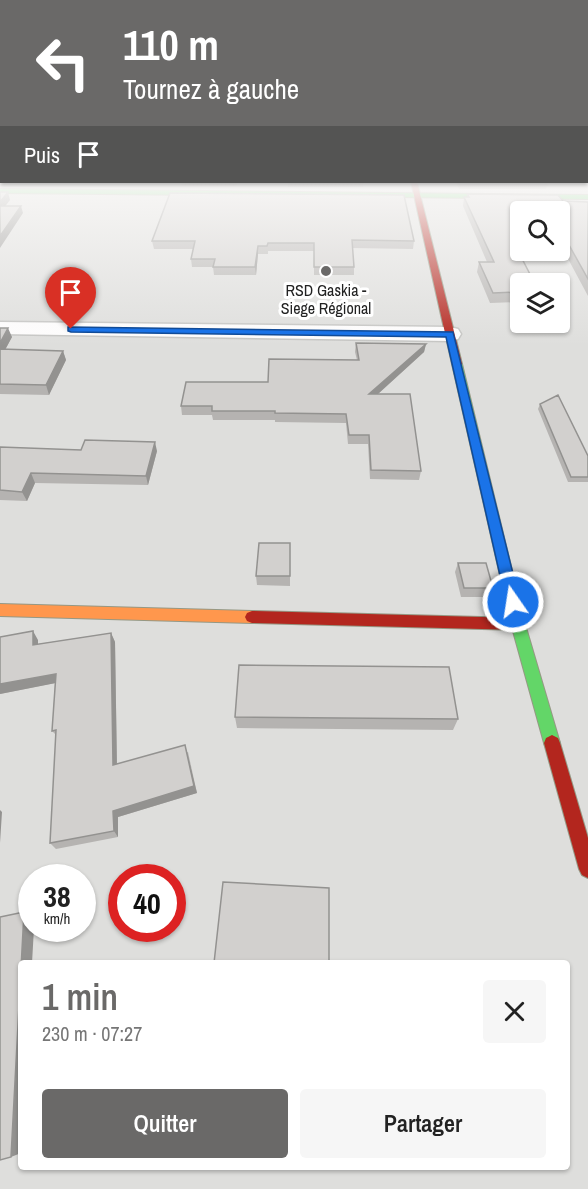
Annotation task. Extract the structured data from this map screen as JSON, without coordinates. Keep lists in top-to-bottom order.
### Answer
{
  "places": ["RSD Gaskia - Siege Régional"],
  "page": {
    "turn": ["110 m", "Tournez à gauche"],
    "then": "Puis",
    "speed": "38 km/h",
    "limit": "40",
    "heading": ["1 min", "230 m · 07:27"],
    "buttons": ["Quitter", "Partager"]
  }
}
